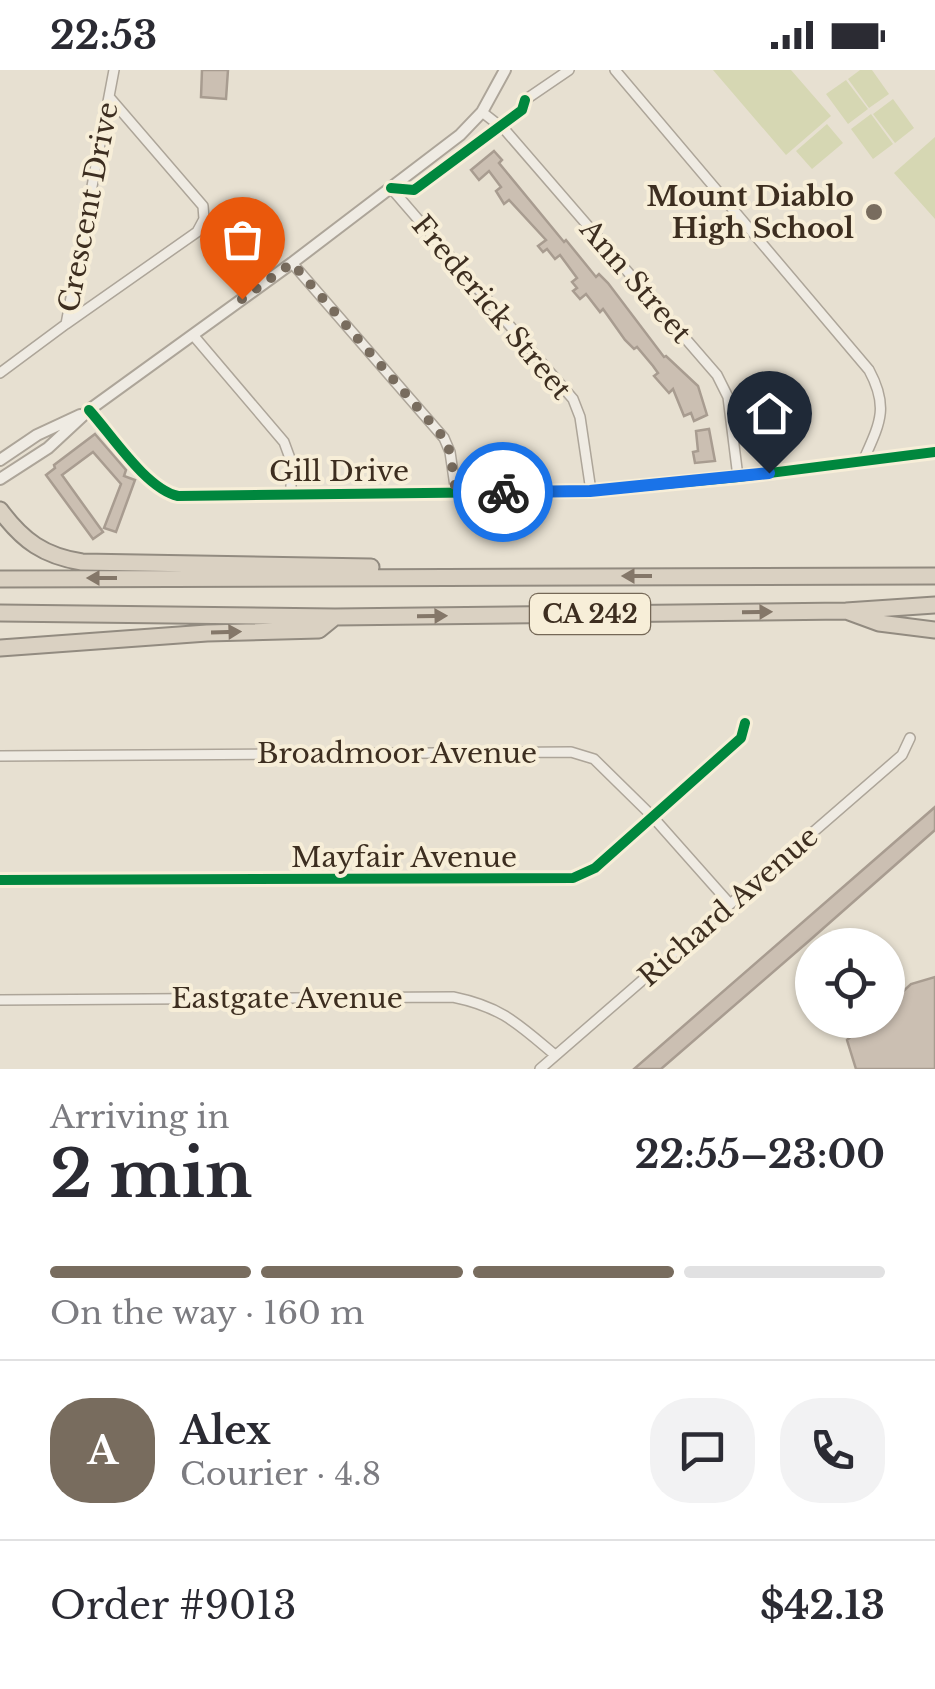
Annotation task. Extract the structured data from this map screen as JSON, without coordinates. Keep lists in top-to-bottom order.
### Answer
{
  "streets": {
    "highway": ["CA 242"],
    "street": [
      "Crescent Drive",
      "Ann Street",
      "Frederick Street",
      "Gill Drive",
      "Broadmoor Avenue",
      "Mayfair Avenue",
      "Richard Avenue",
      "Eastgate Avenue"
    ]
  },
  "crossings": [
    ["Ann Street", "Gill Drive"],
    ["Frederick Street", "Gill Drive"],
    ["Broadmoor Avenue", "Mayfair Avenue"],
    ["Broadmoor Avenue", "Richard Avenue"],
    ["Richard Avenue", "Eastgate Avenue"]
  ],
  "places": ["Mount Diablo High School"],
  "page": {
    "status": "22:53",
    "heading": ["2 min", "Arriving in", "22:55–23:00"],
    "panel": [
      "Alex",
      "Courier · 4.8",
      "Order #9013",
      "$42.13"
    ],
    "bar": "On the way · 160 m",
    "round": "A"
  }
}
